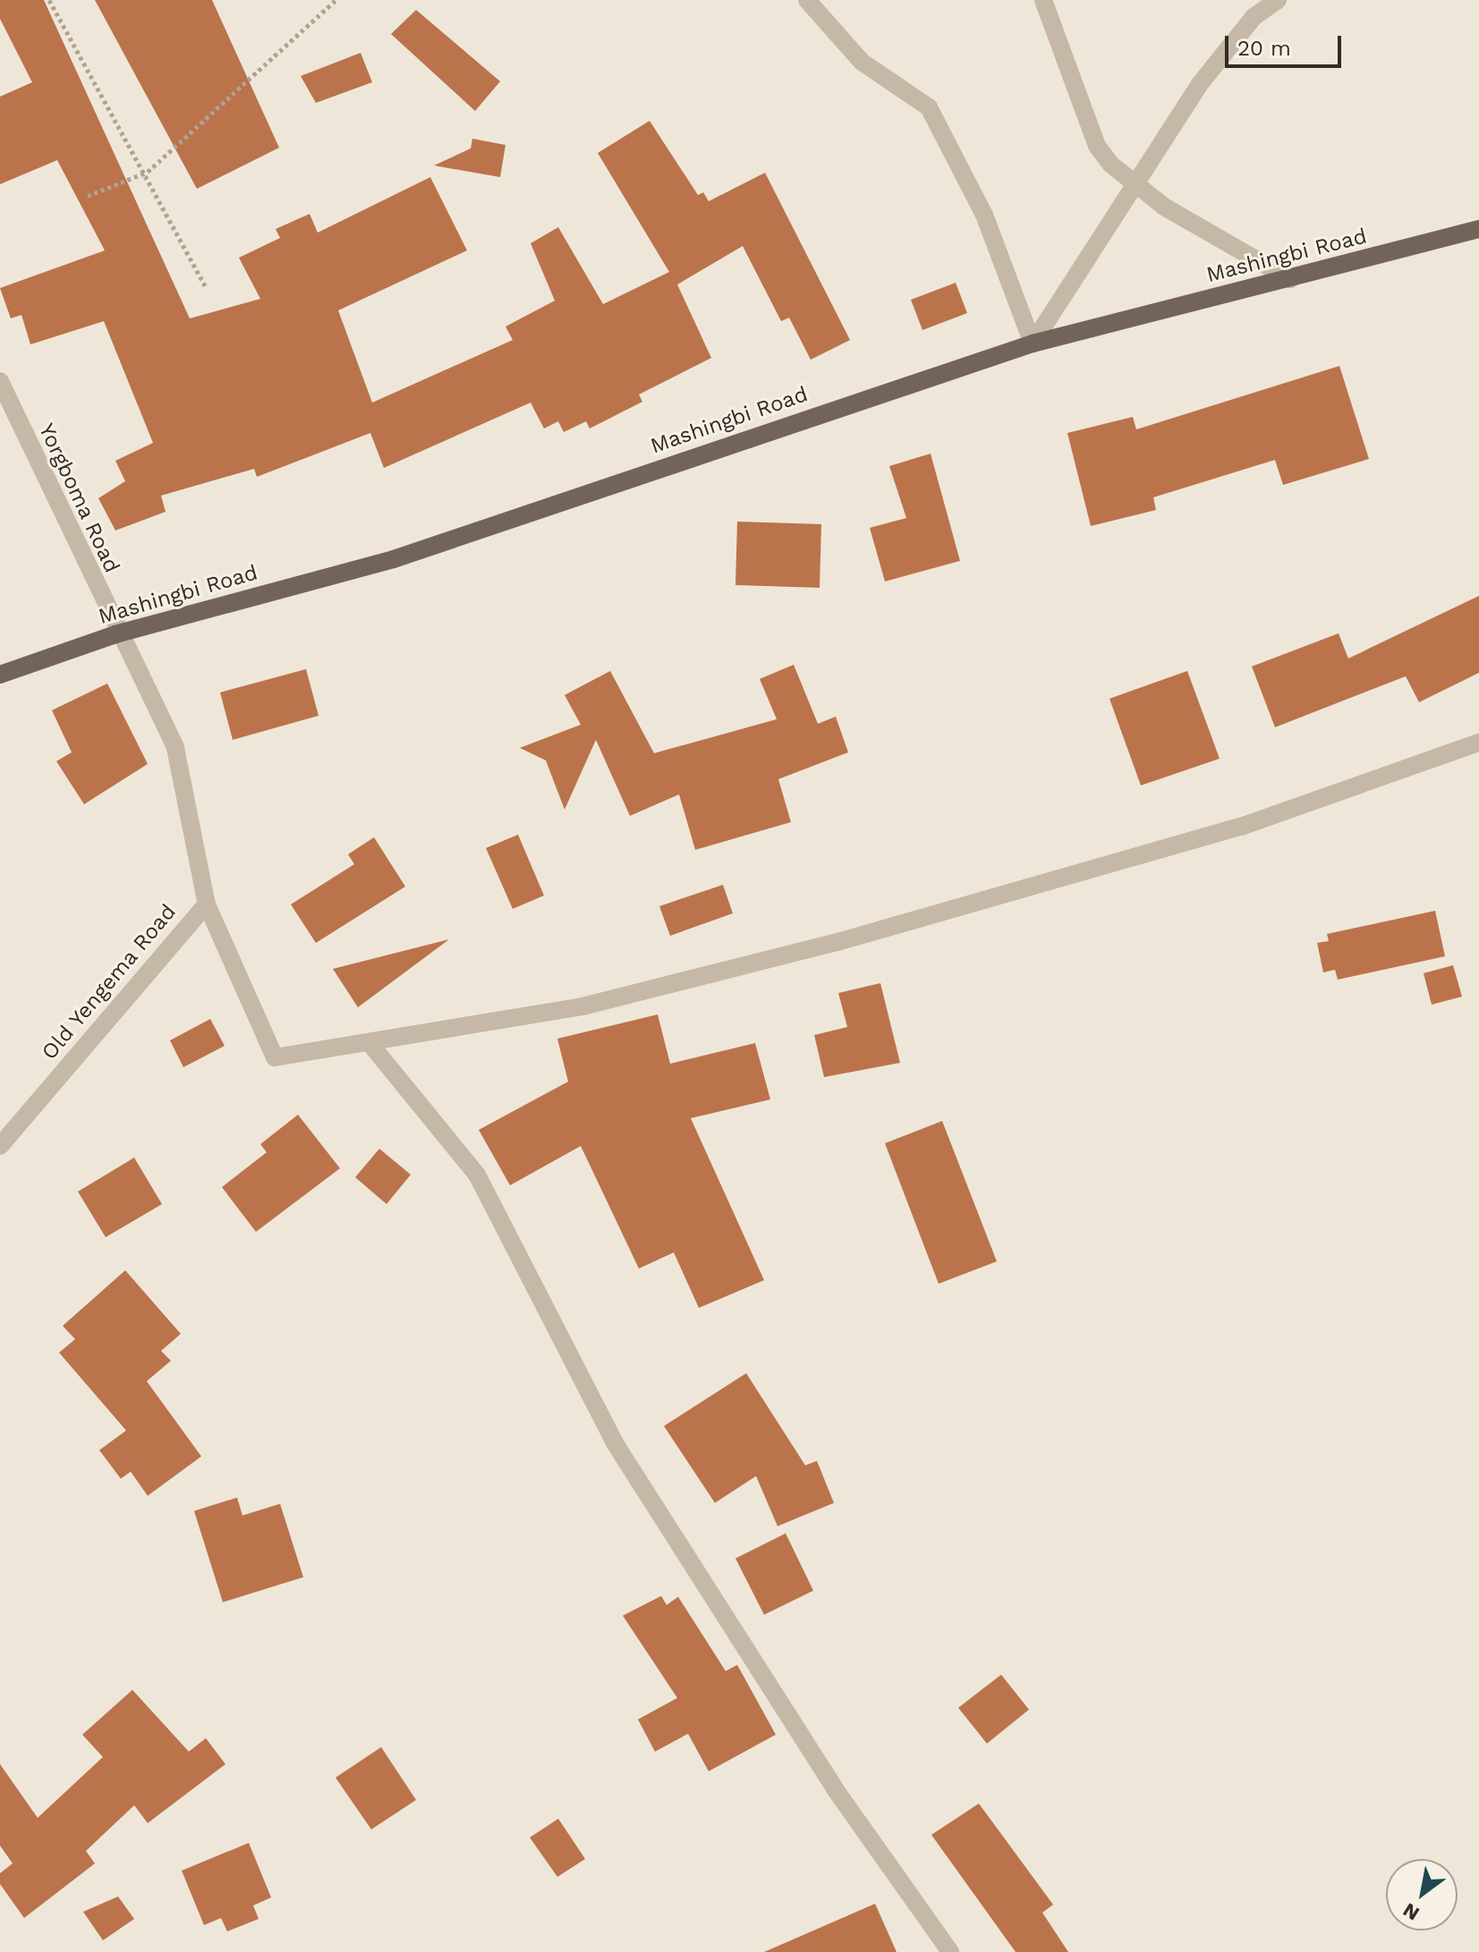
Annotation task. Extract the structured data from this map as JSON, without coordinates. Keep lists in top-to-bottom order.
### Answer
{
  "streets": {
    "main road": ["Mashingbi Road"],
    "street": ["Yorgboma Road", "Old Yengema Road"]
  },
  "crossings": [
    ["Mashingbi Road", "Yorgboma Road"],
    ["Mashingbi Road", "Old Yengema Road"],
    ["Yorgboma Road", "Old Yengema Road"]
  ],
  "scale_bar": "20 m",
  "north": "bottom left"
}
